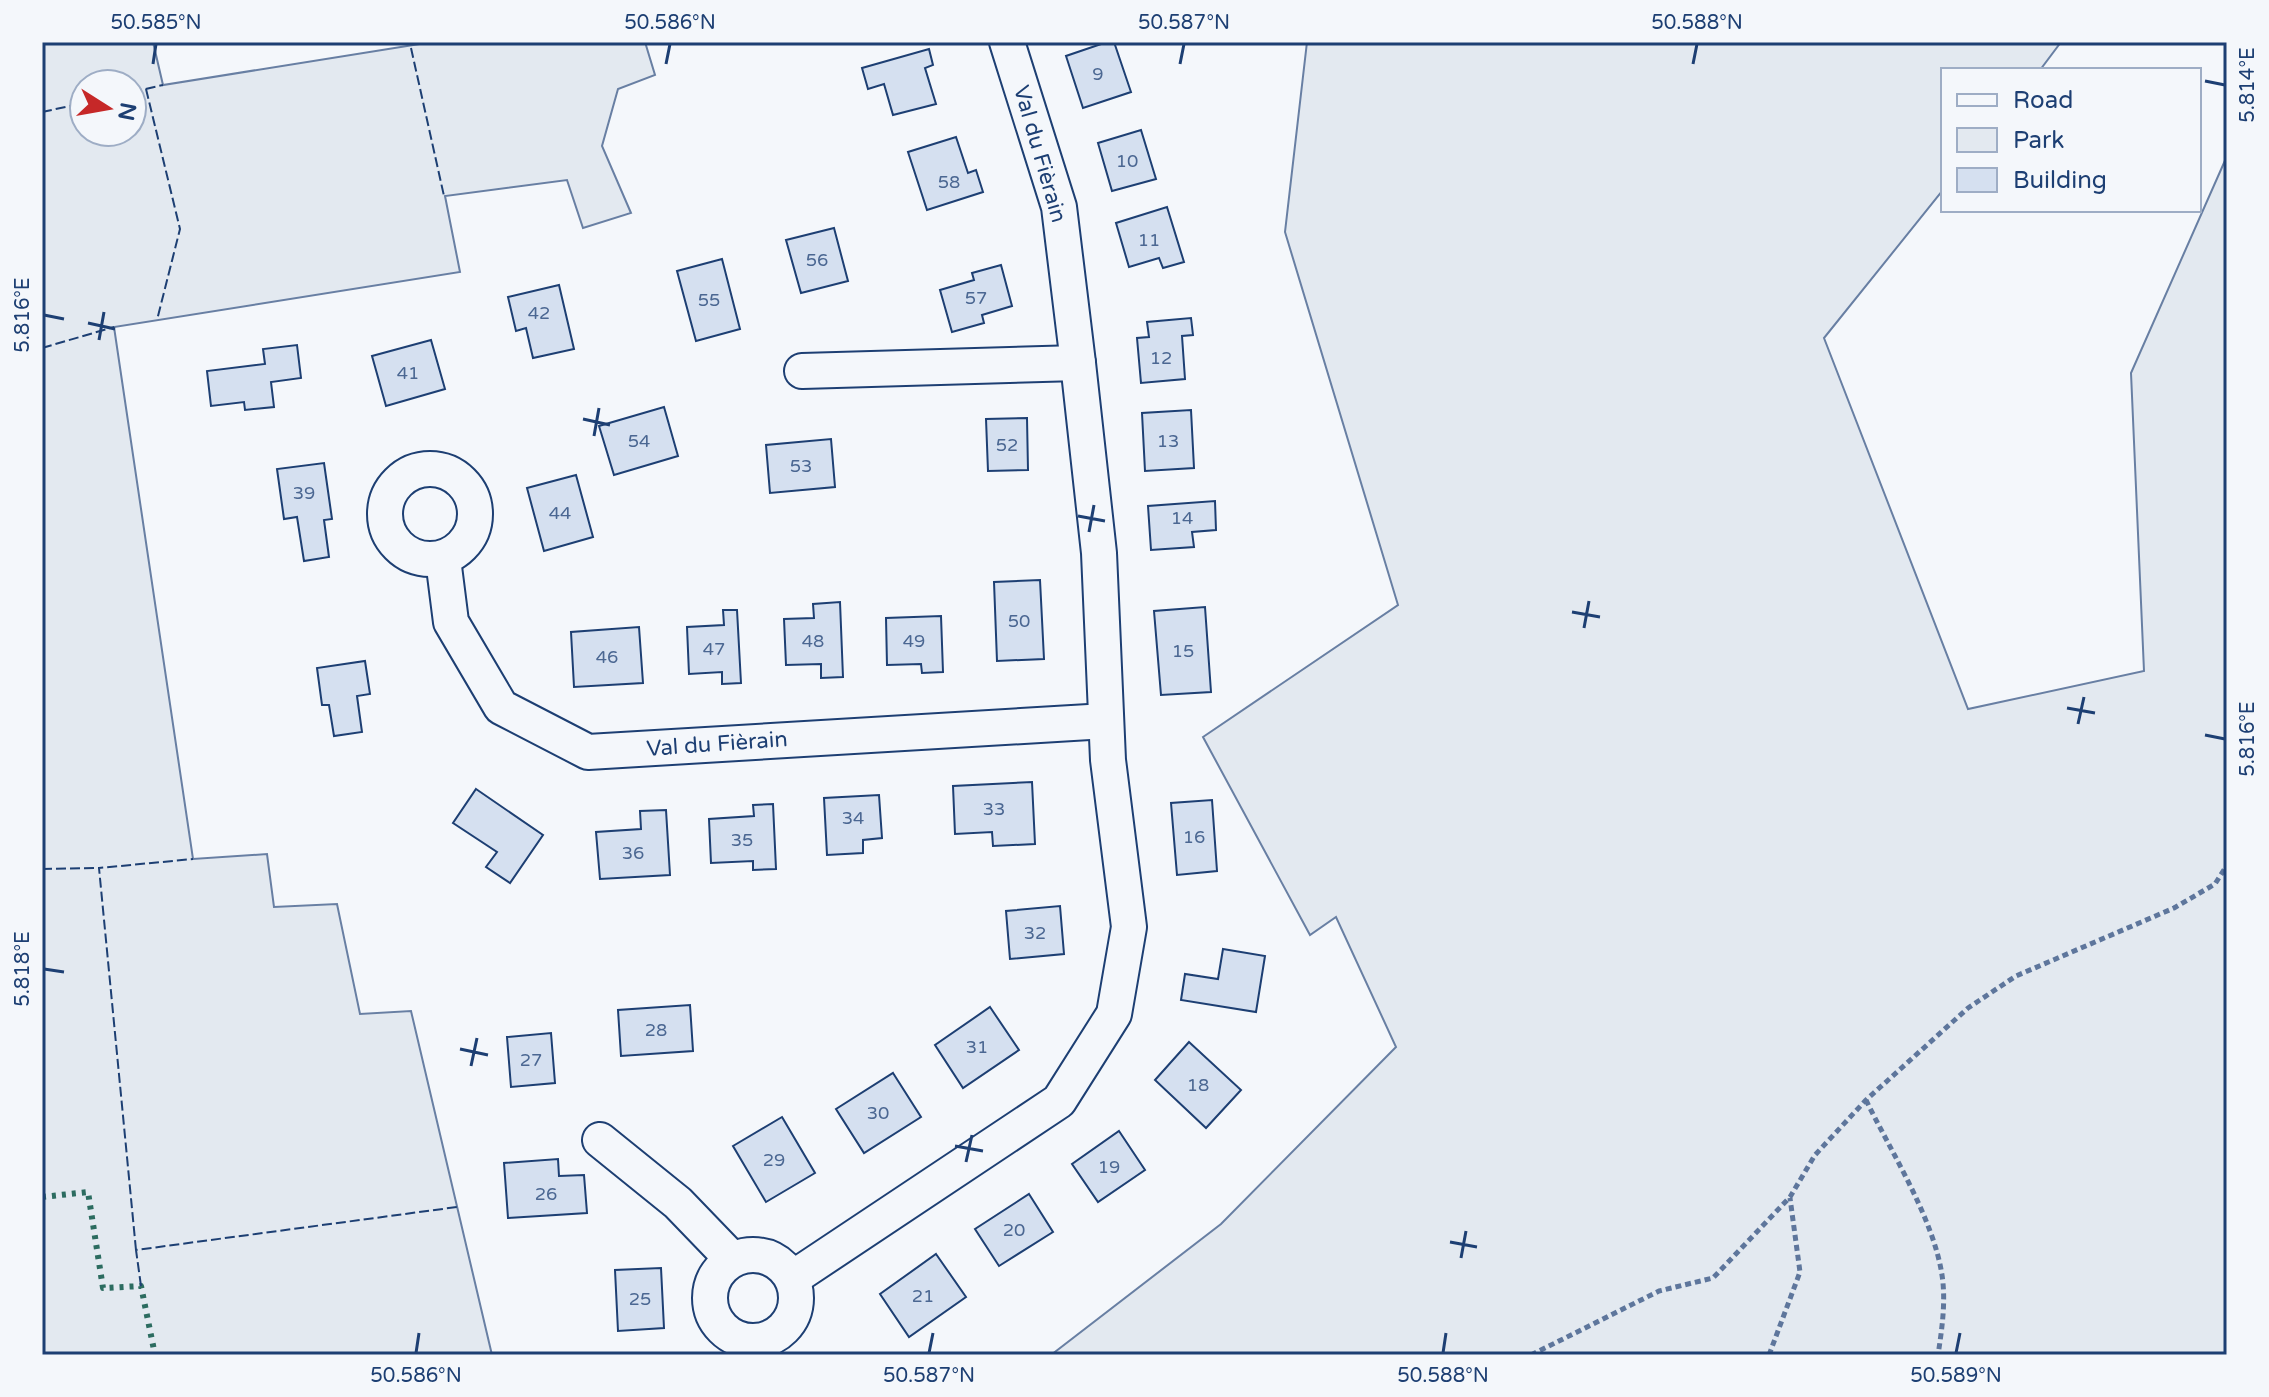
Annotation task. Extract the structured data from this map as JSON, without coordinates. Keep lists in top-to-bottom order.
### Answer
{
  "streets": {
    "street": ["Val du Fièrain"]
  },
  "house_numbers": [
    "9",
    "10",
    "58",
    "11",
    "56",
    "57",
    "55",
    "42",
    "12",
    "41",
    "54",
    "13",
    "52",
    "53",
    "39",
    "44",
    "14",
    "50",
    "48",
    "49",
    "47",
    "15",
    "46",
    "33",
    "34",
    "16",
    "35",
    "36",
    "32",
    "28",
    "31",
    "27",
    "18",
    "30",
    "29",
    "19",
    "26",
    "20",
    "21",
    "25"
  ],
  "legend": ["Road", "Park", "Building"],
  "north": "right",
  "coordinates": [
    "50.585°N",
    "50.586°N",
    "50.587°N",
    "50.588°N",
    "5.814°E",
    "5.816°E",
    "5.818°E",
    "50.589°N"
  ]
}
